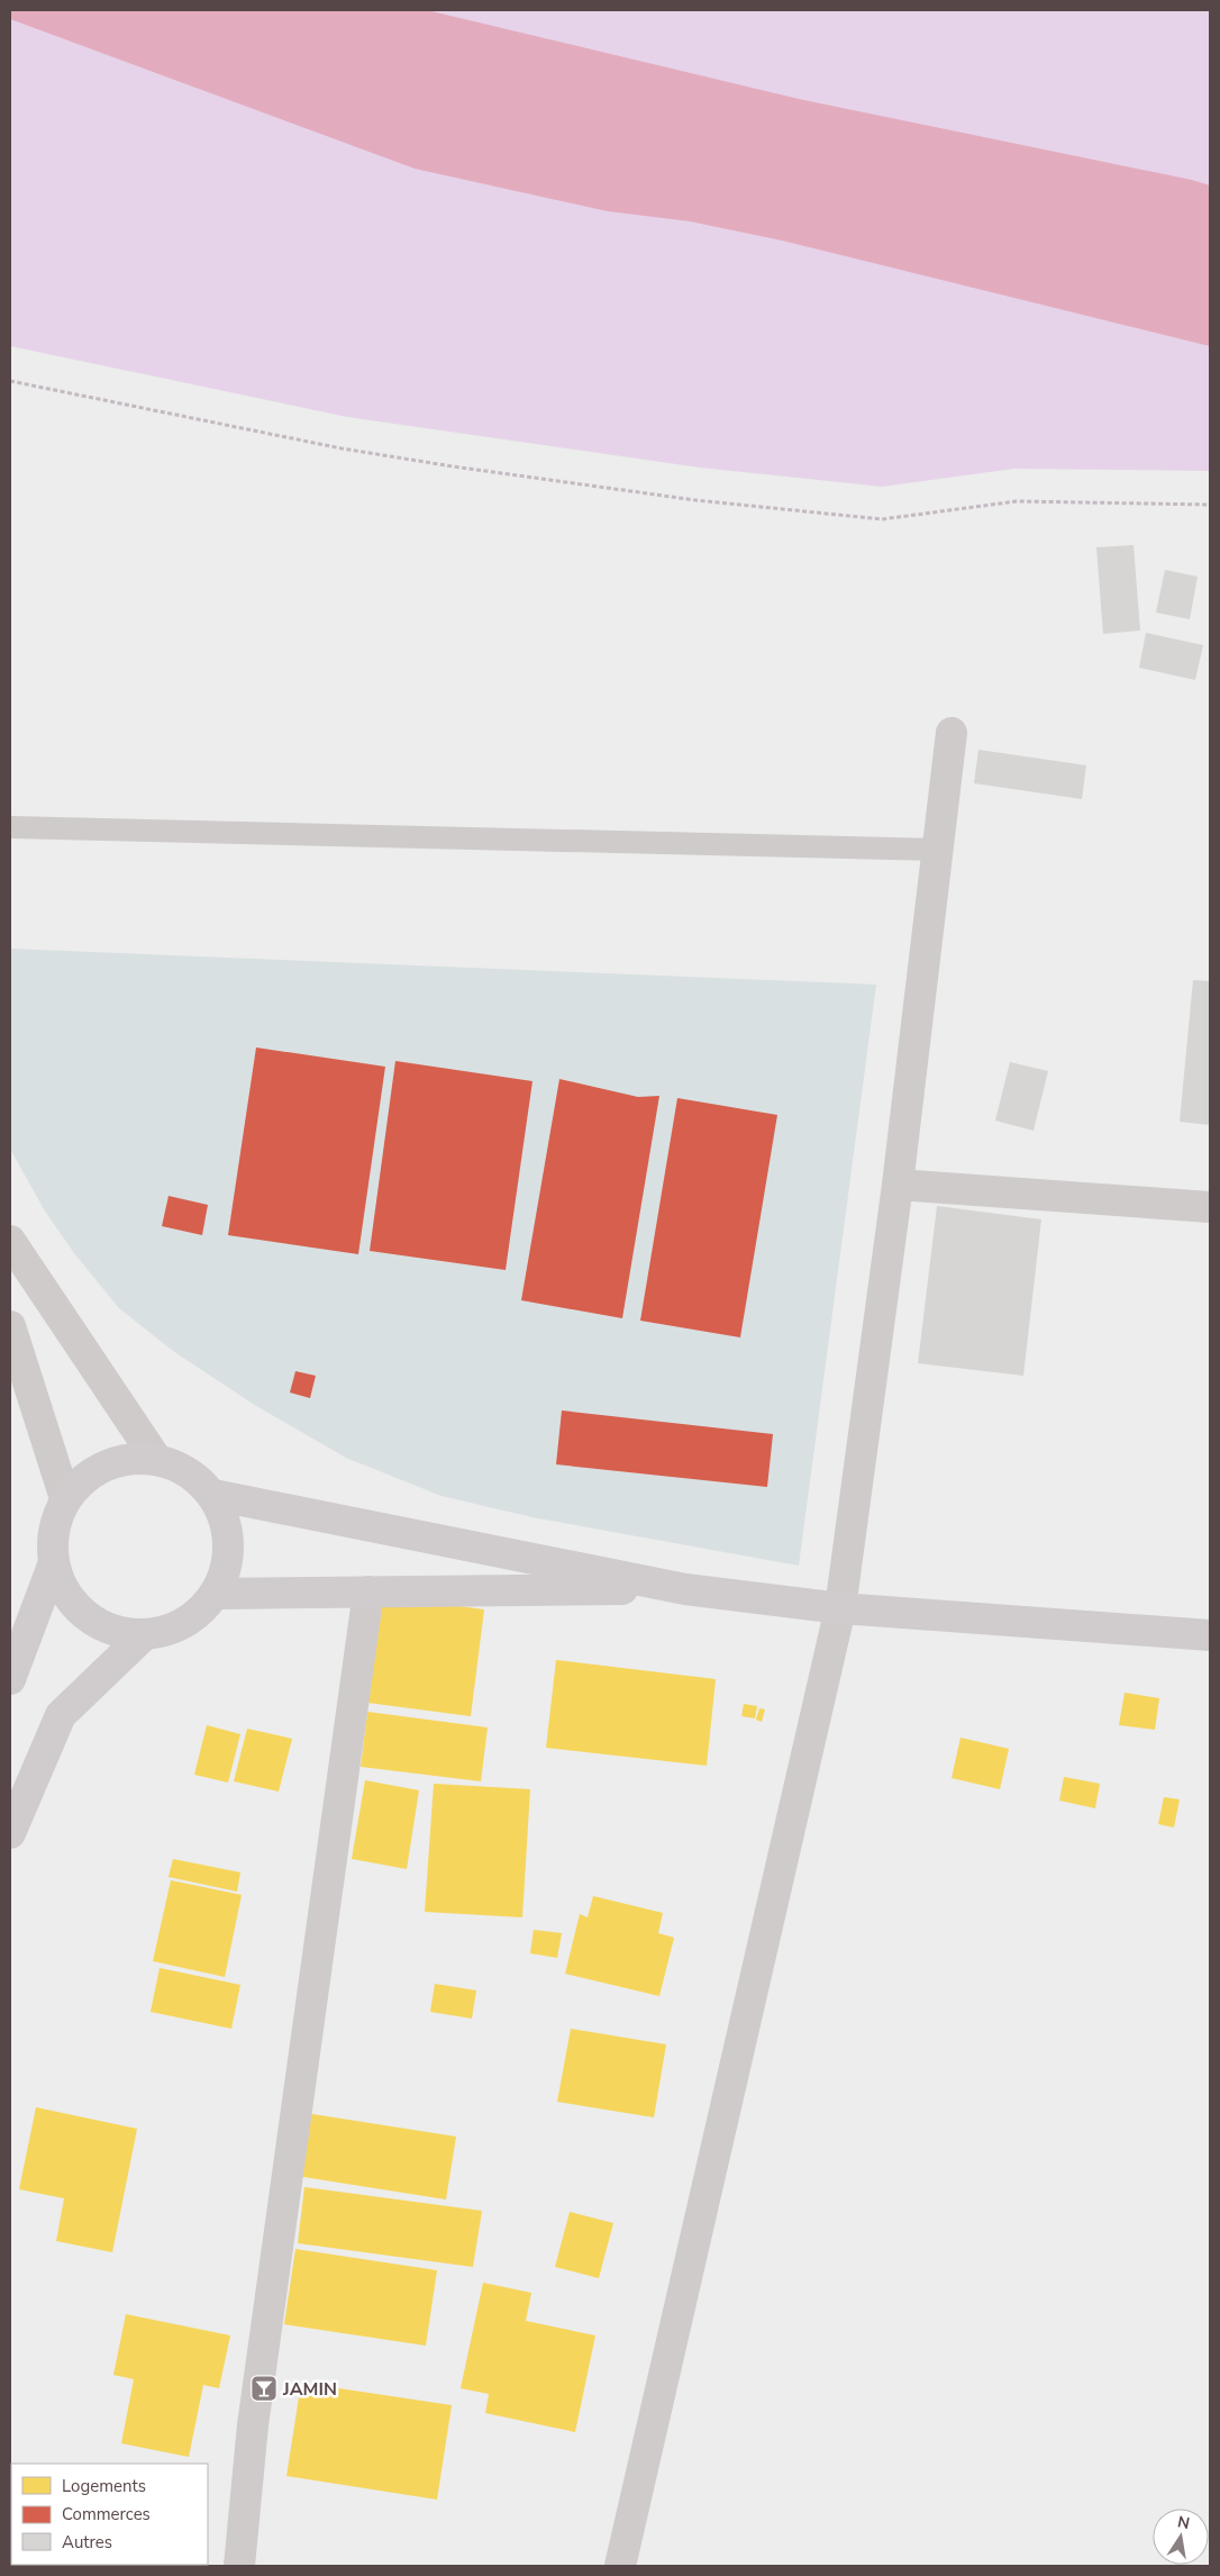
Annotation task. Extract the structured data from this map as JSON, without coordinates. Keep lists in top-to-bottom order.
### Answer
{
  "places": {
    "bar": ["JAMIN"]
  },
  "legend": ["Logements", "Commerces", "Autres"],
  "north": "top"
}
